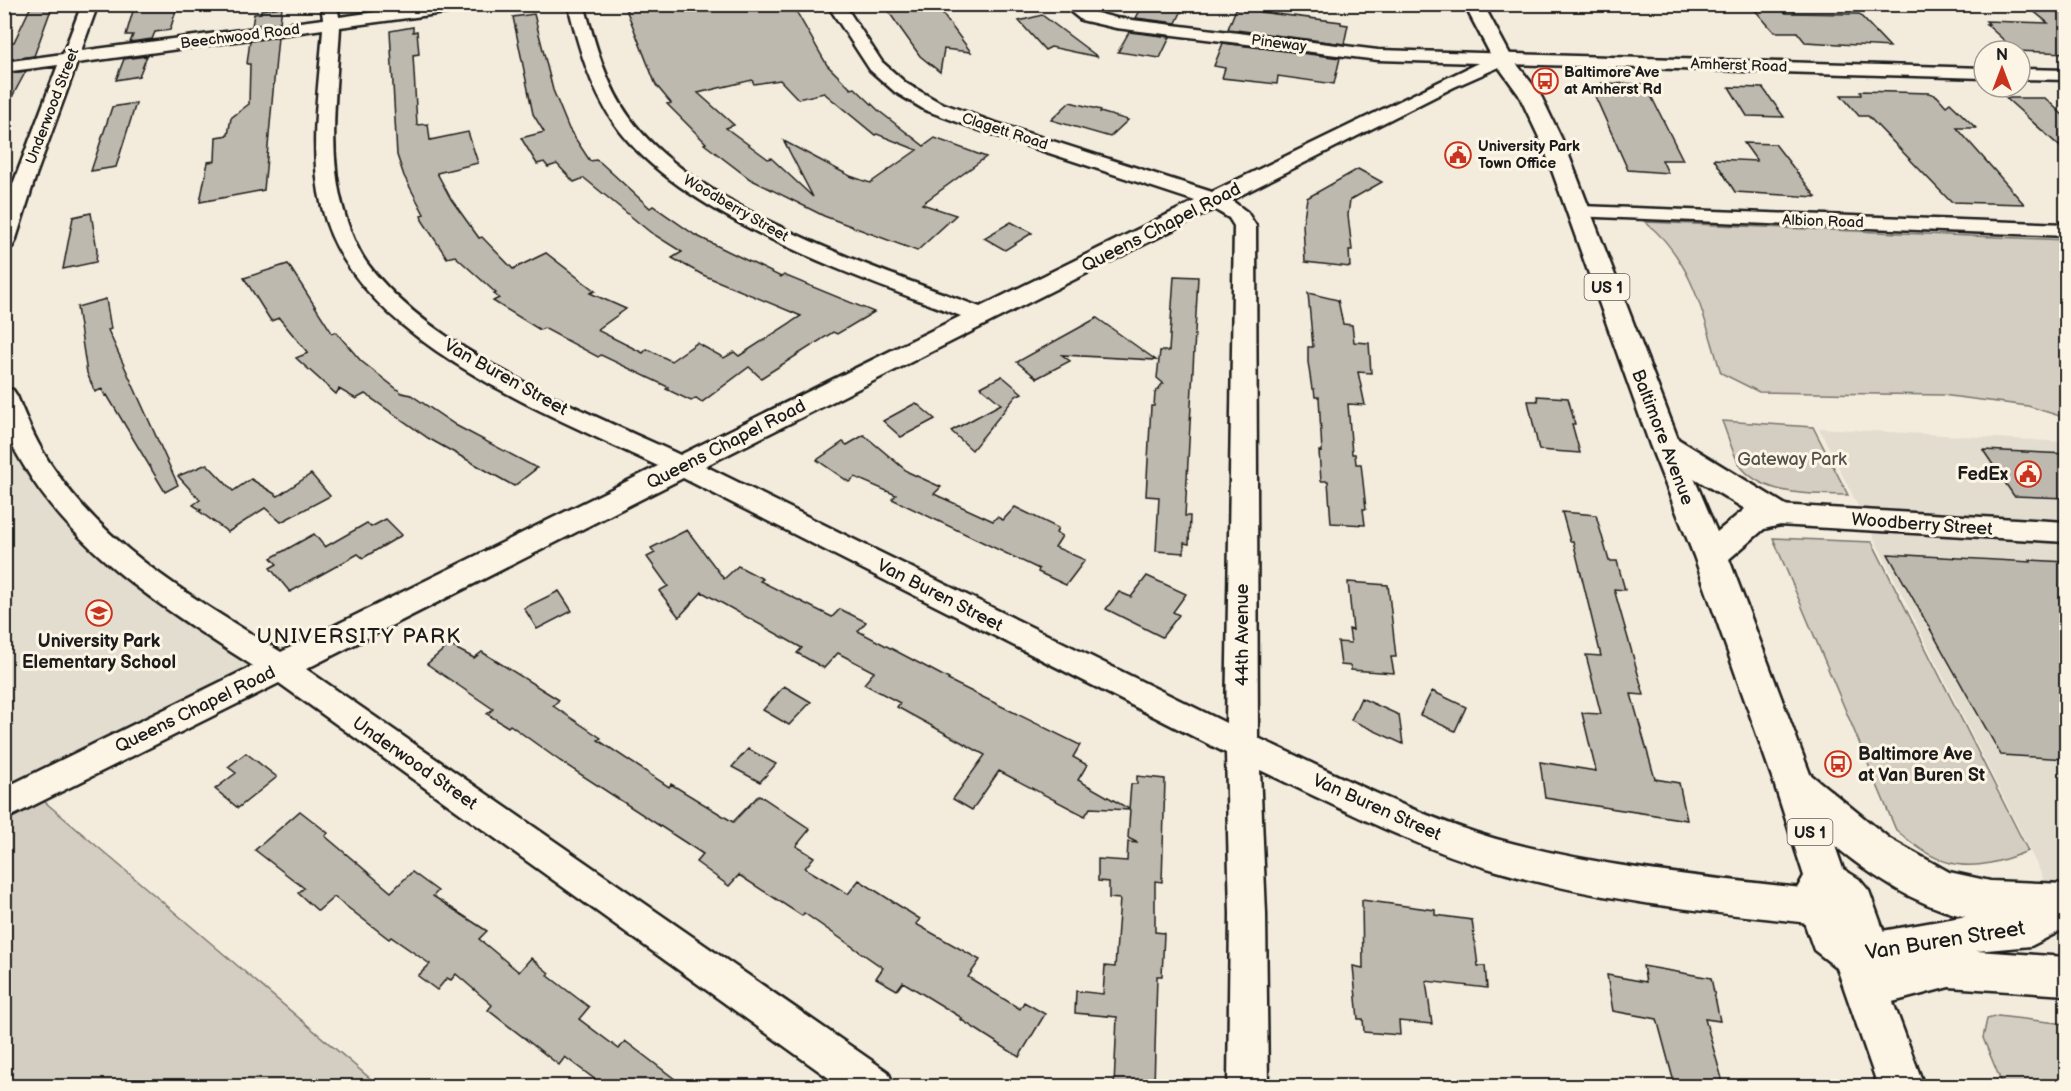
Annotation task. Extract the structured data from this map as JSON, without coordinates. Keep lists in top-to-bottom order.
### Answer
{
  "streets": {
    "main road": ["US 1", "Baltimore Avenue"],
    "street": [
      "Beechwood Road",
      "Pineway",
      "Amherst Road",
      "Underwood Street",
      "Clagett Road",
      "Woodberry Street",
      "Albion Road",
      "Queens Chapel Road",
      "Van Buren Street",
      "44th Avenue"
    ]
  },
  "crossings": [
    ["Beechwood Road", "Underwood Street"],
    ["Beechwood Road", "Van Buren Street"],
    ["Pineway", "Amherst Road"],
    ["Pineway", "Queens Chapel Road"],
    ["Pineway", "Baltimore Avenue"],
    ["Amherst Road", "Queens Chapel Road"],
    ["Amherst Road", "Baltimore Avenue"],
    ["Underwood Street", "Queens Chapel Road"],
    ["Clagett Road", "Queens Chapel Road"],
    ["Clagett Road", "44th Avenue"],
    ["Woodberry Street", "Queens Chapel Road"],
    ["Albion Road", "Baltimore Avenue"],
    ["Queens Chapel Road", "Van Buren Street"],
    ["Queens Chapel Road", "Baltimore Avenue"],
    ["Queens Chapel Road", "44th Avenue"],
    ["Van Buren Street", "Baltimore Avenue"],
    ["Van Buren Street", "44th Avenue"]
  ],
  "districts": ["UNIVERSITY PARK"],
  "parks": ["Gateway Park"],
  "places": {
    "bus stop": ["Baltimore Ave at Amherst Rd", "Baltimore Ave at Van Buren St"],
    "public building": ["University Park Town Office", "FedEx"],
    "school or university": ["University Park Elementary School"]
  },
  "north": "top"
}
